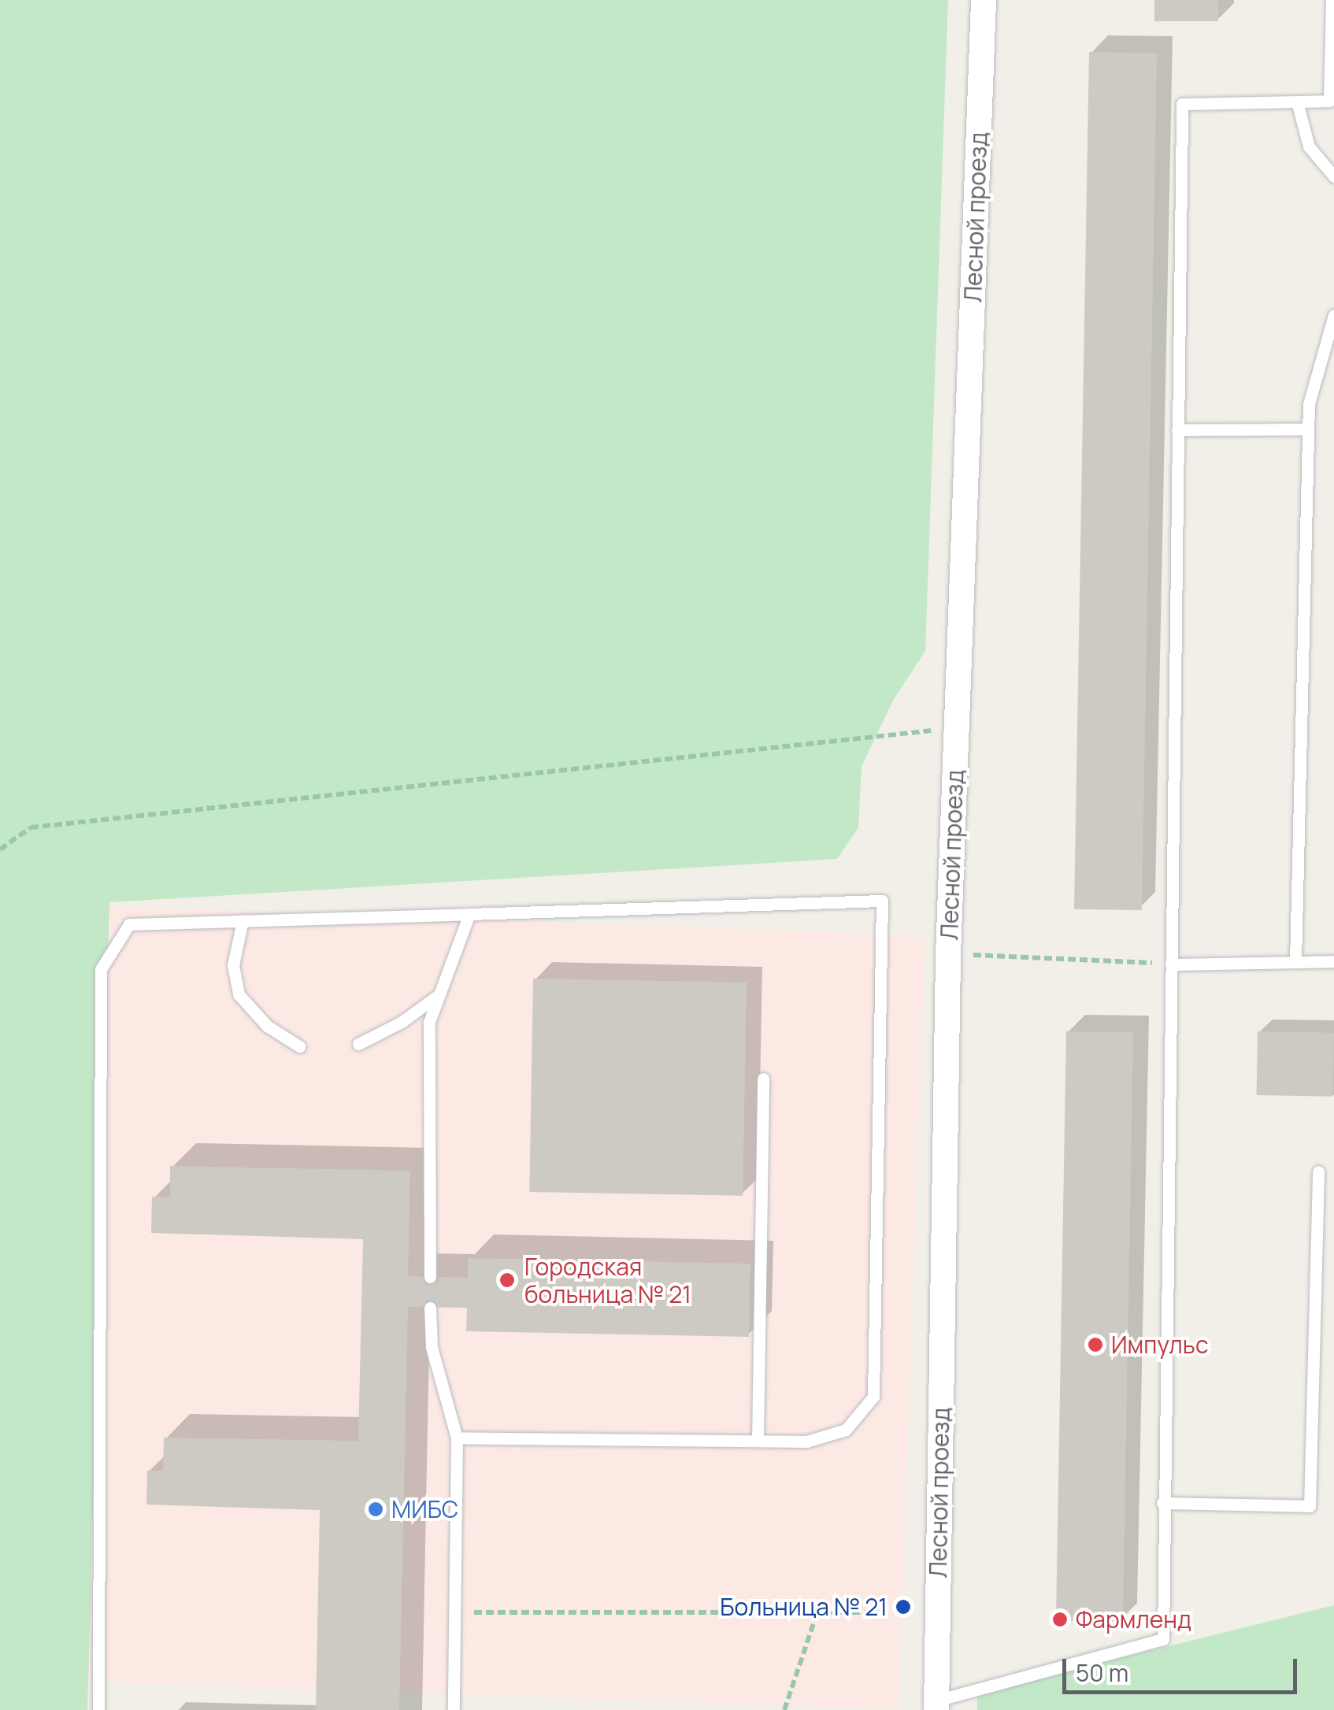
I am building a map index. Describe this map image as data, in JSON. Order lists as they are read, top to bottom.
{
  "streets": {
    "street": ["Лесной проезд"]
  },
  "places": [
    "Городская больница № 21",
    "Импульс",
    "МИБС",
    "Больница № 21",
    "Фармленд"
  ],
  "scale_bar": "50 m"
}
